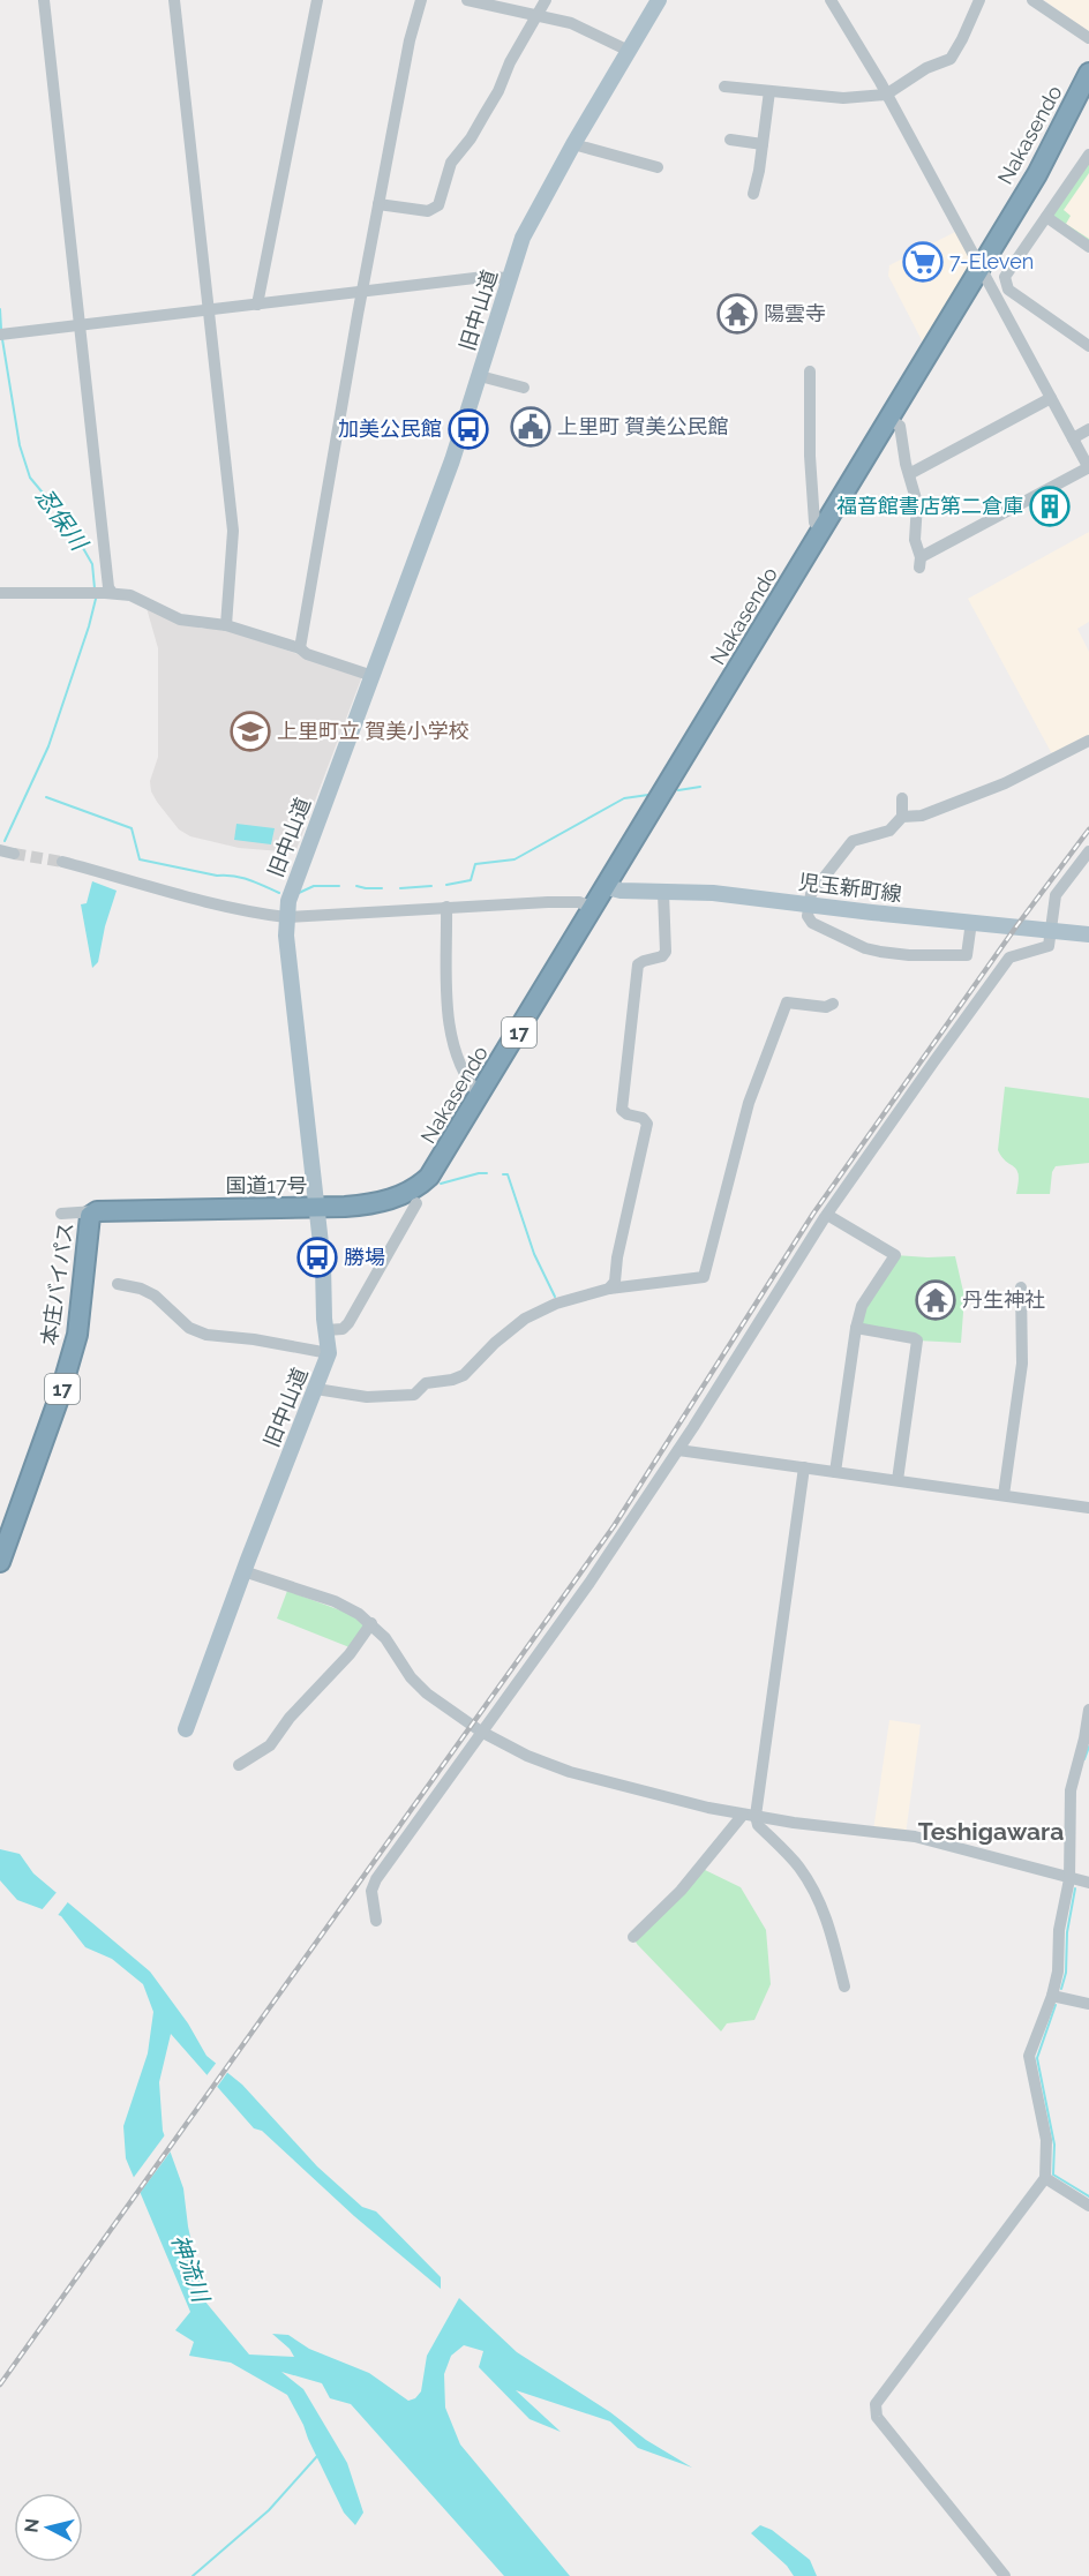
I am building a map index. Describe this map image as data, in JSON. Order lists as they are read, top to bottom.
{
  "streets": {
    "highway": [
      "Nakasendo",
      "17",
      "国道17号",
      "本庄バイパス"
    ],
    "main road": ["旧中山道", "児玉新町線"]
  },
  "crossings": [
    ["Nakasendo", "児玉新町線"],
    ["Nakasendo", "国道17号"],
    ["旧中山道", "国道17号"],
    ["国道17号", "本庄バイパス"]
  ],
  "districts": ["Teshigawara"],
  "water": ["忍保川", "神流川"],
  "places": {
    "supermarket": ["7-Eleven"],
    "temple": ["陽雲寺", "丹生神社"],
    "public building": ["上里町 賀美公民館"],
    "bus stop": ["加美公民館", "勝場"],
    "building": ["福音館書店第二倉庫"],
    "school or university": ["上里町立 賀美小学校"]
  },
  "north": "left"
}
